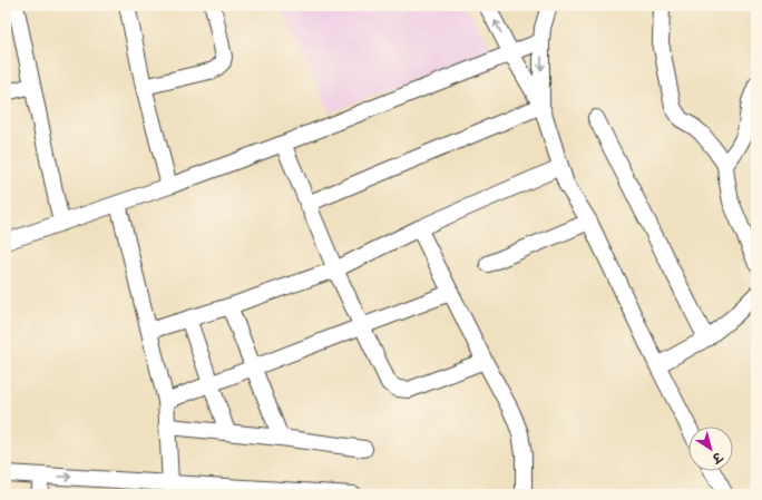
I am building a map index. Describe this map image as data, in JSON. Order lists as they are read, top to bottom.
{
  "north": "bottom right"
}
